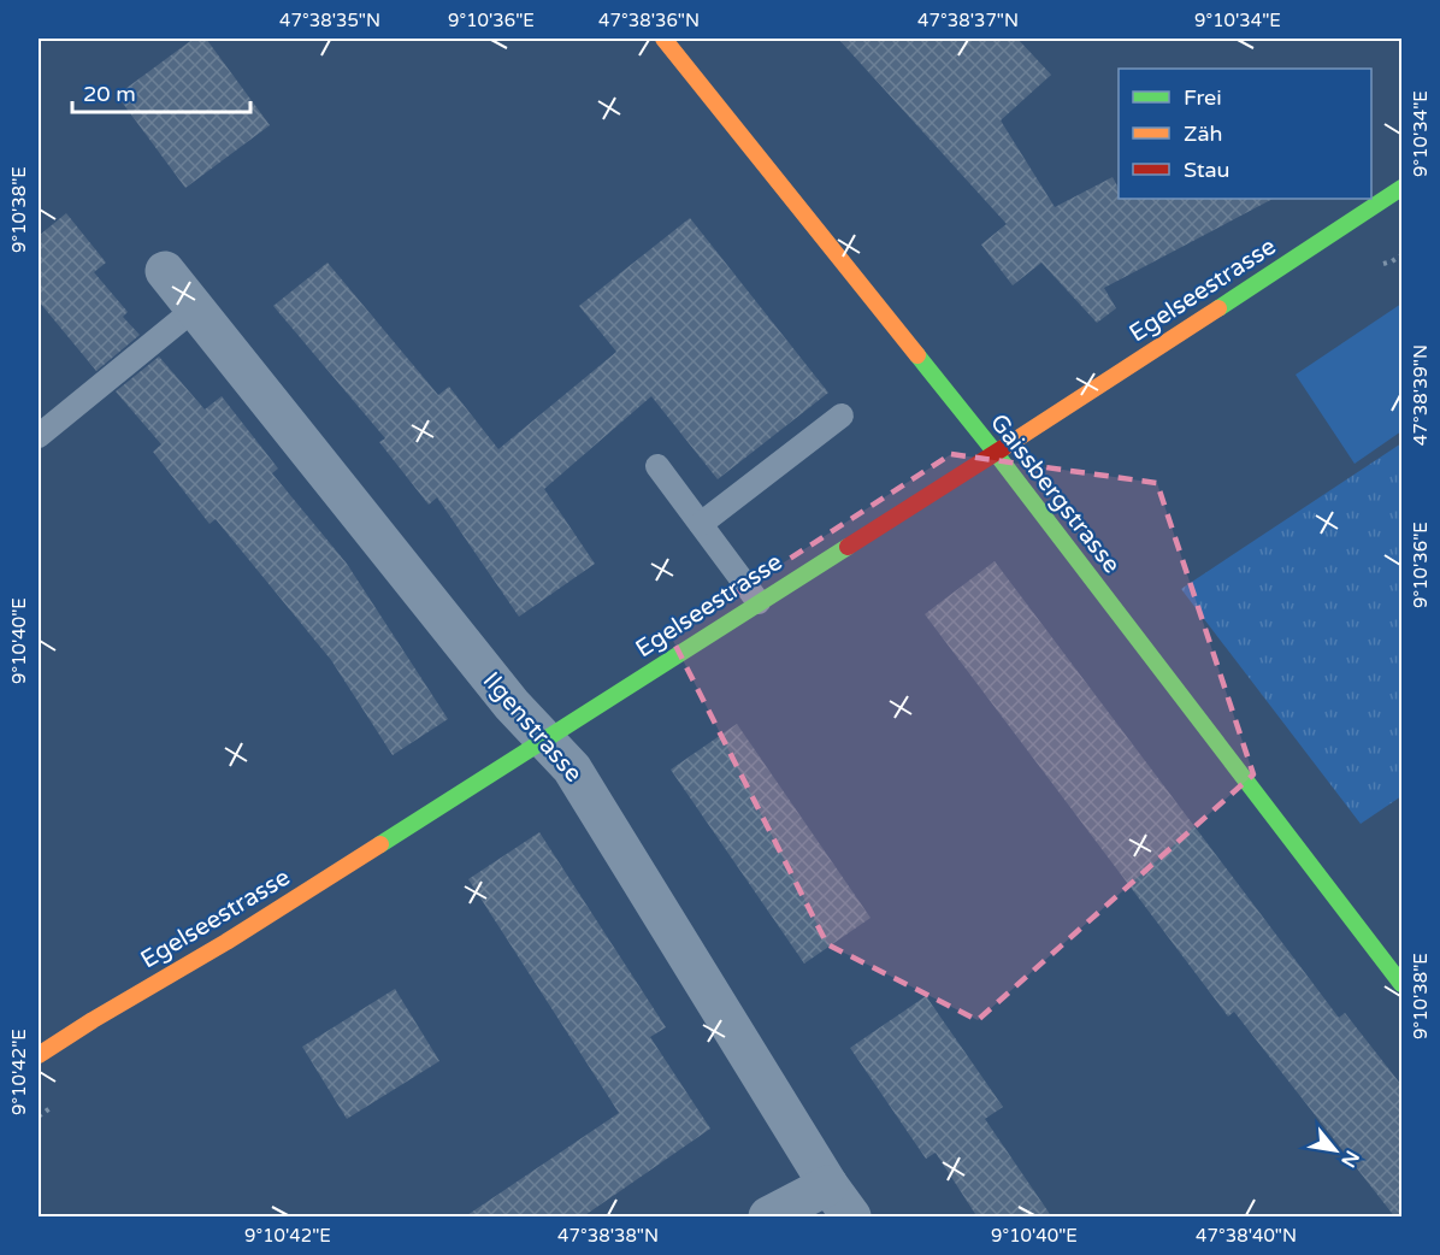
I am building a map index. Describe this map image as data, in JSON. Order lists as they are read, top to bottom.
{
  "streets": {
    "main road": ["Egelseestrasse", "Gaissbergstrasse"],
    "street": ["Ilgenstrasse"]
  },
  "crossings": [
    ["Egelseestrasse", "Gaissbergstrasse"],
    ["Egelseestrasse", "Ilgenstrasse"]
  ],
  "legend": ["Frei", "Zäh", "Stau"],
  "scale_bar": "20 m",
  "north": "bottom right",
  "coordinates": [
    "47°38'35\"N",
    "9°10'36\"E",
    "47°38'36\"N",
    "47°38'37\"N",
    "9°10'34\"E",
    "9°10'38\"E",
    "47°38'39\"N",
    "9°10'40\"E",
    "9°10'42\"E",
    "47°38'38\"N",
    "47°38'40\"N"
  ]
}
